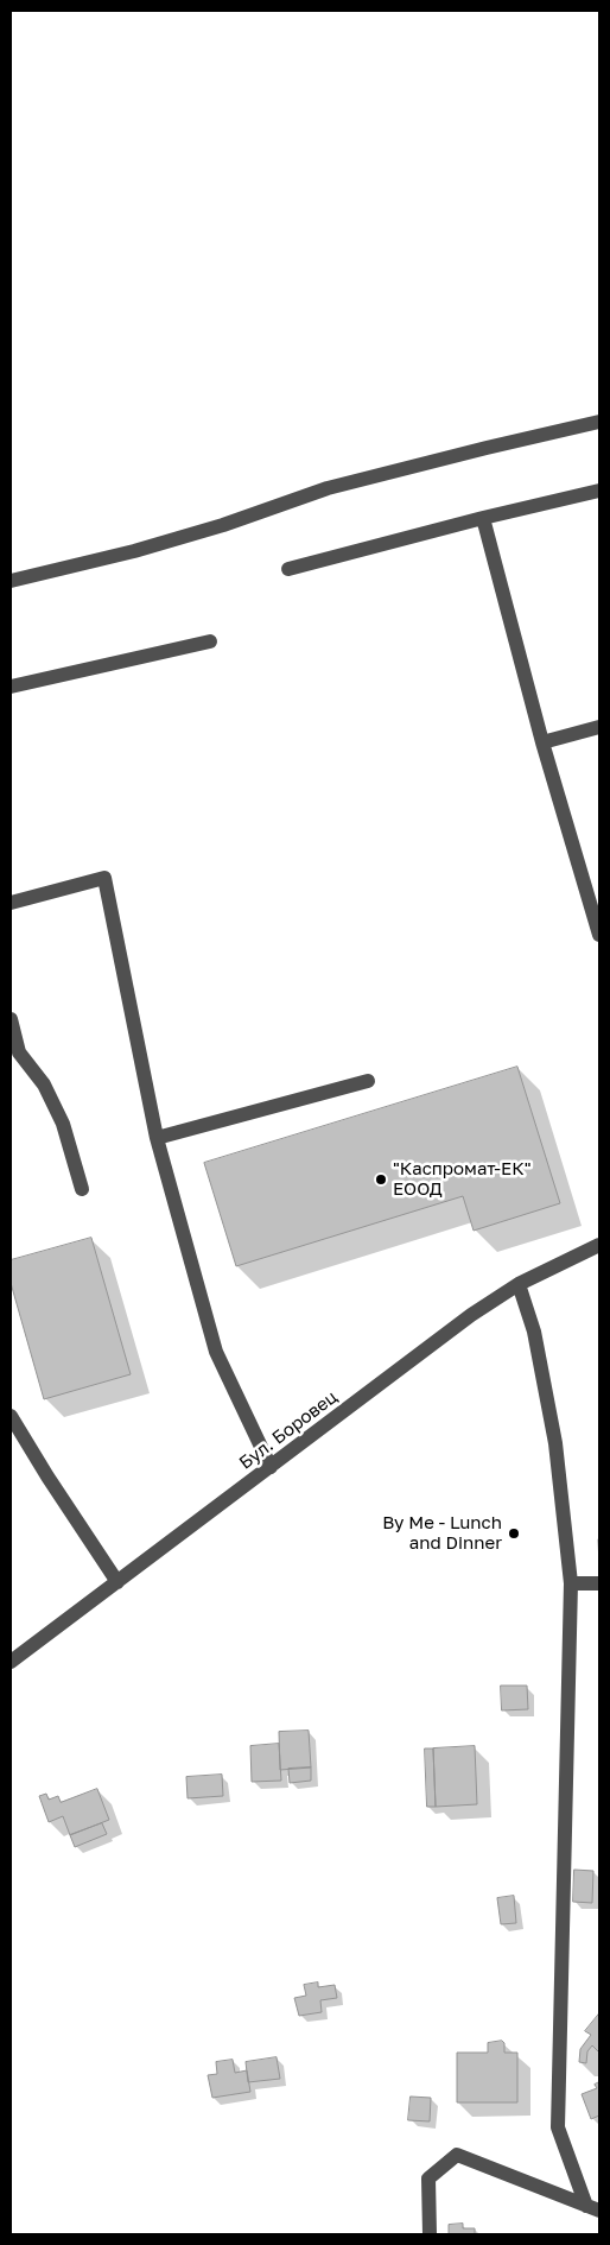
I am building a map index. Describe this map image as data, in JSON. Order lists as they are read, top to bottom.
{
  "streets": {
    "street": ["Бул. Боровец"]
  },
  "places": ["\"Каспромат-ЕК\" ЕООД", "By Me - Lunch and Dinner"]
}
